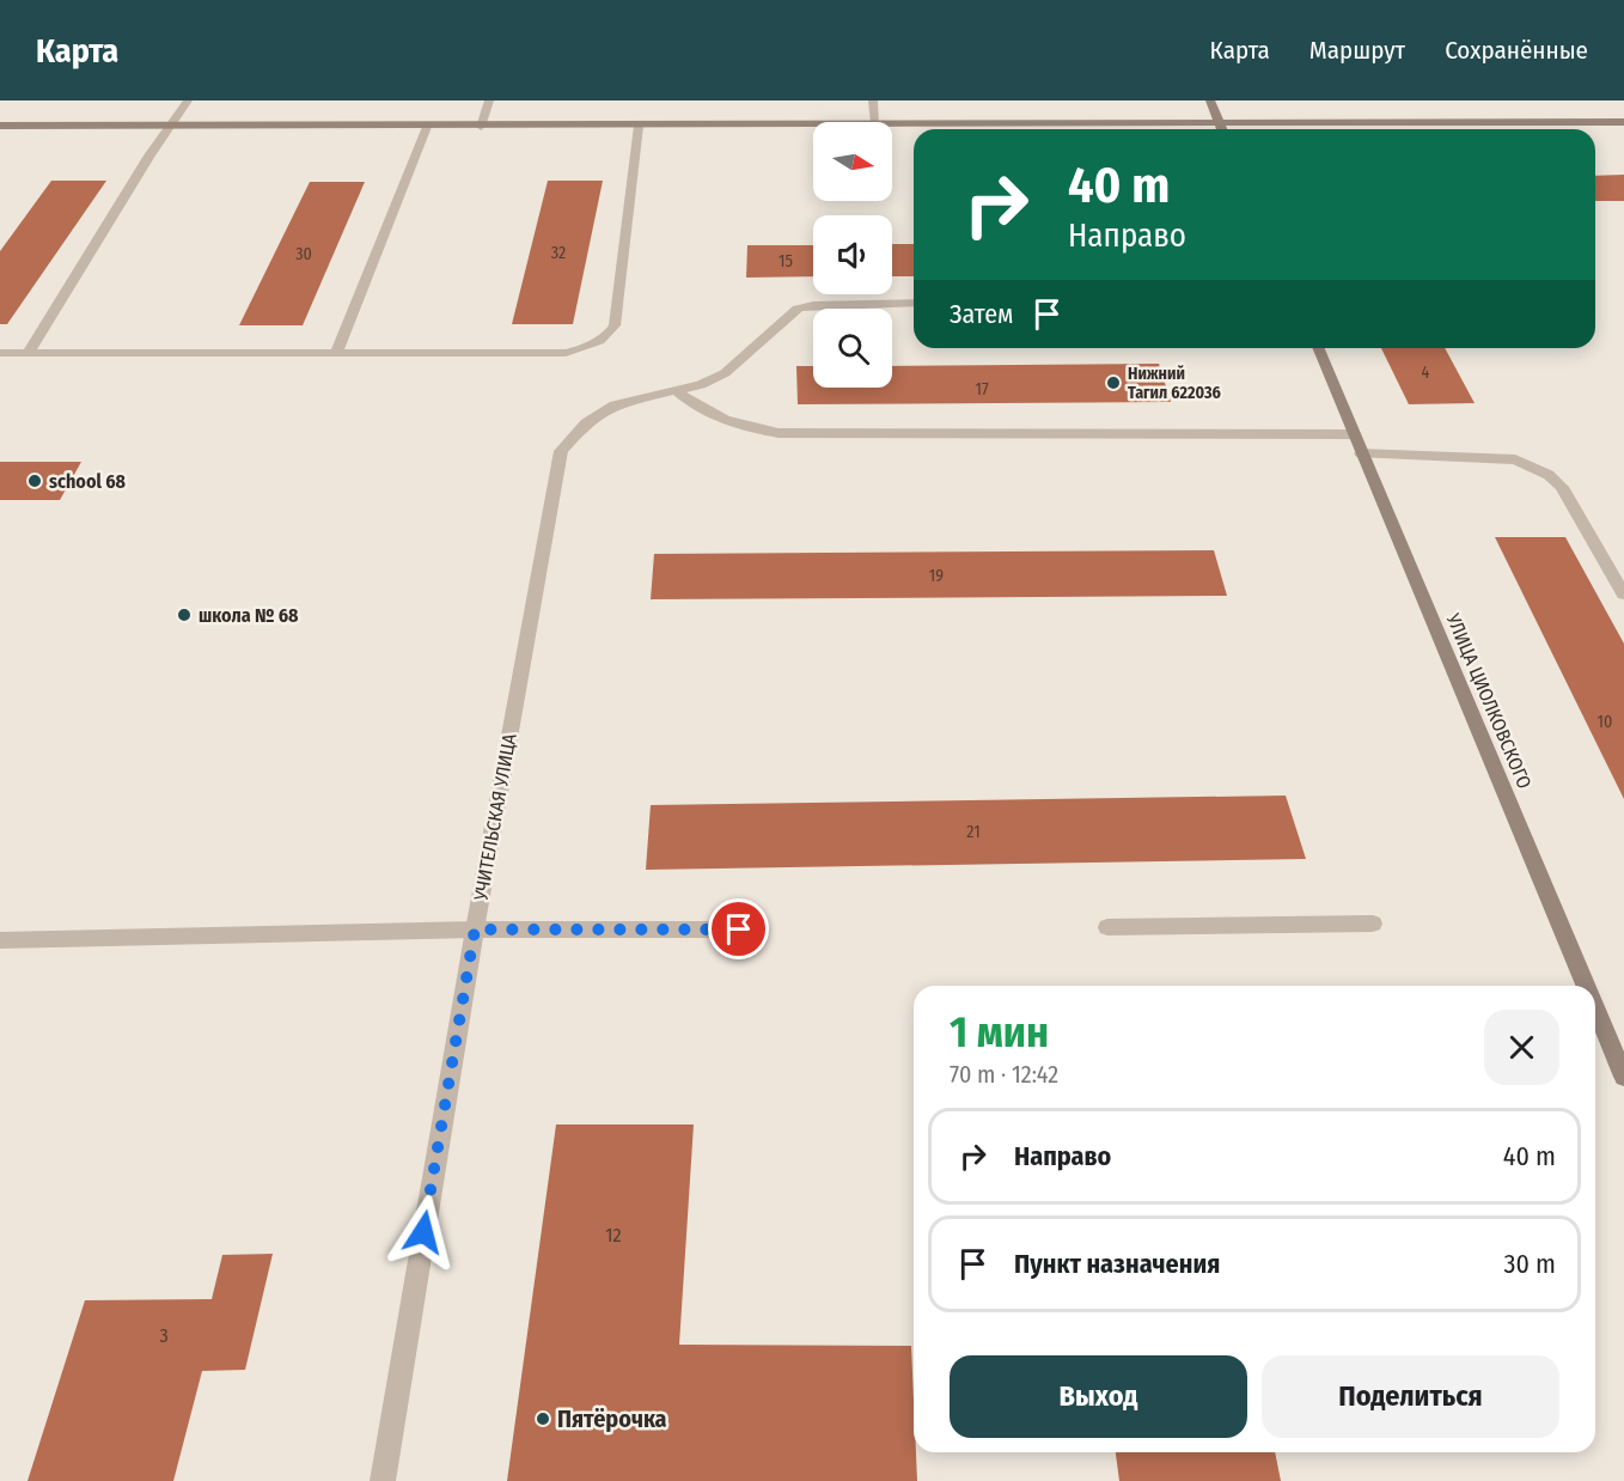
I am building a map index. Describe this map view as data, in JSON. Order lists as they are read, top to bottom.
{
  "streets": {
    "main road": ["УЛИЦА ЦИОЛКОВСКОГО"],
    "street": ["УЧИТЕЛЬСКАЯ УЛИЦА"]
  },
  "places": [
    "Нижний Тагил 622036",
    "school 68",
    "школа № 68",
    "Пятёрочка"
  ],
  "house_numbers": [
    "32",
    "30",
    "15",
    "4",
    "17",
    "19",
    "10",
    "21",
    "12",
    "3"
  ],
  "north": "right",
  "page": {
    "header": "Карта",
    "nav": ["Карта", "Маршрут", "Сохранённые"],
    "turn": ["40 m", "Направо"],
    "then": "Затем",
    "heading": ["1 мин", "70 m · 12:42"],
    "list": [
      {
        "name": "Направо",
        "value": "40 m"
      },
      {
        "name": "Пункт назначения",
        "value": "30 m"
      }
    ],
    "buttons": ["Выход", "Поделиться"]
  }
}
